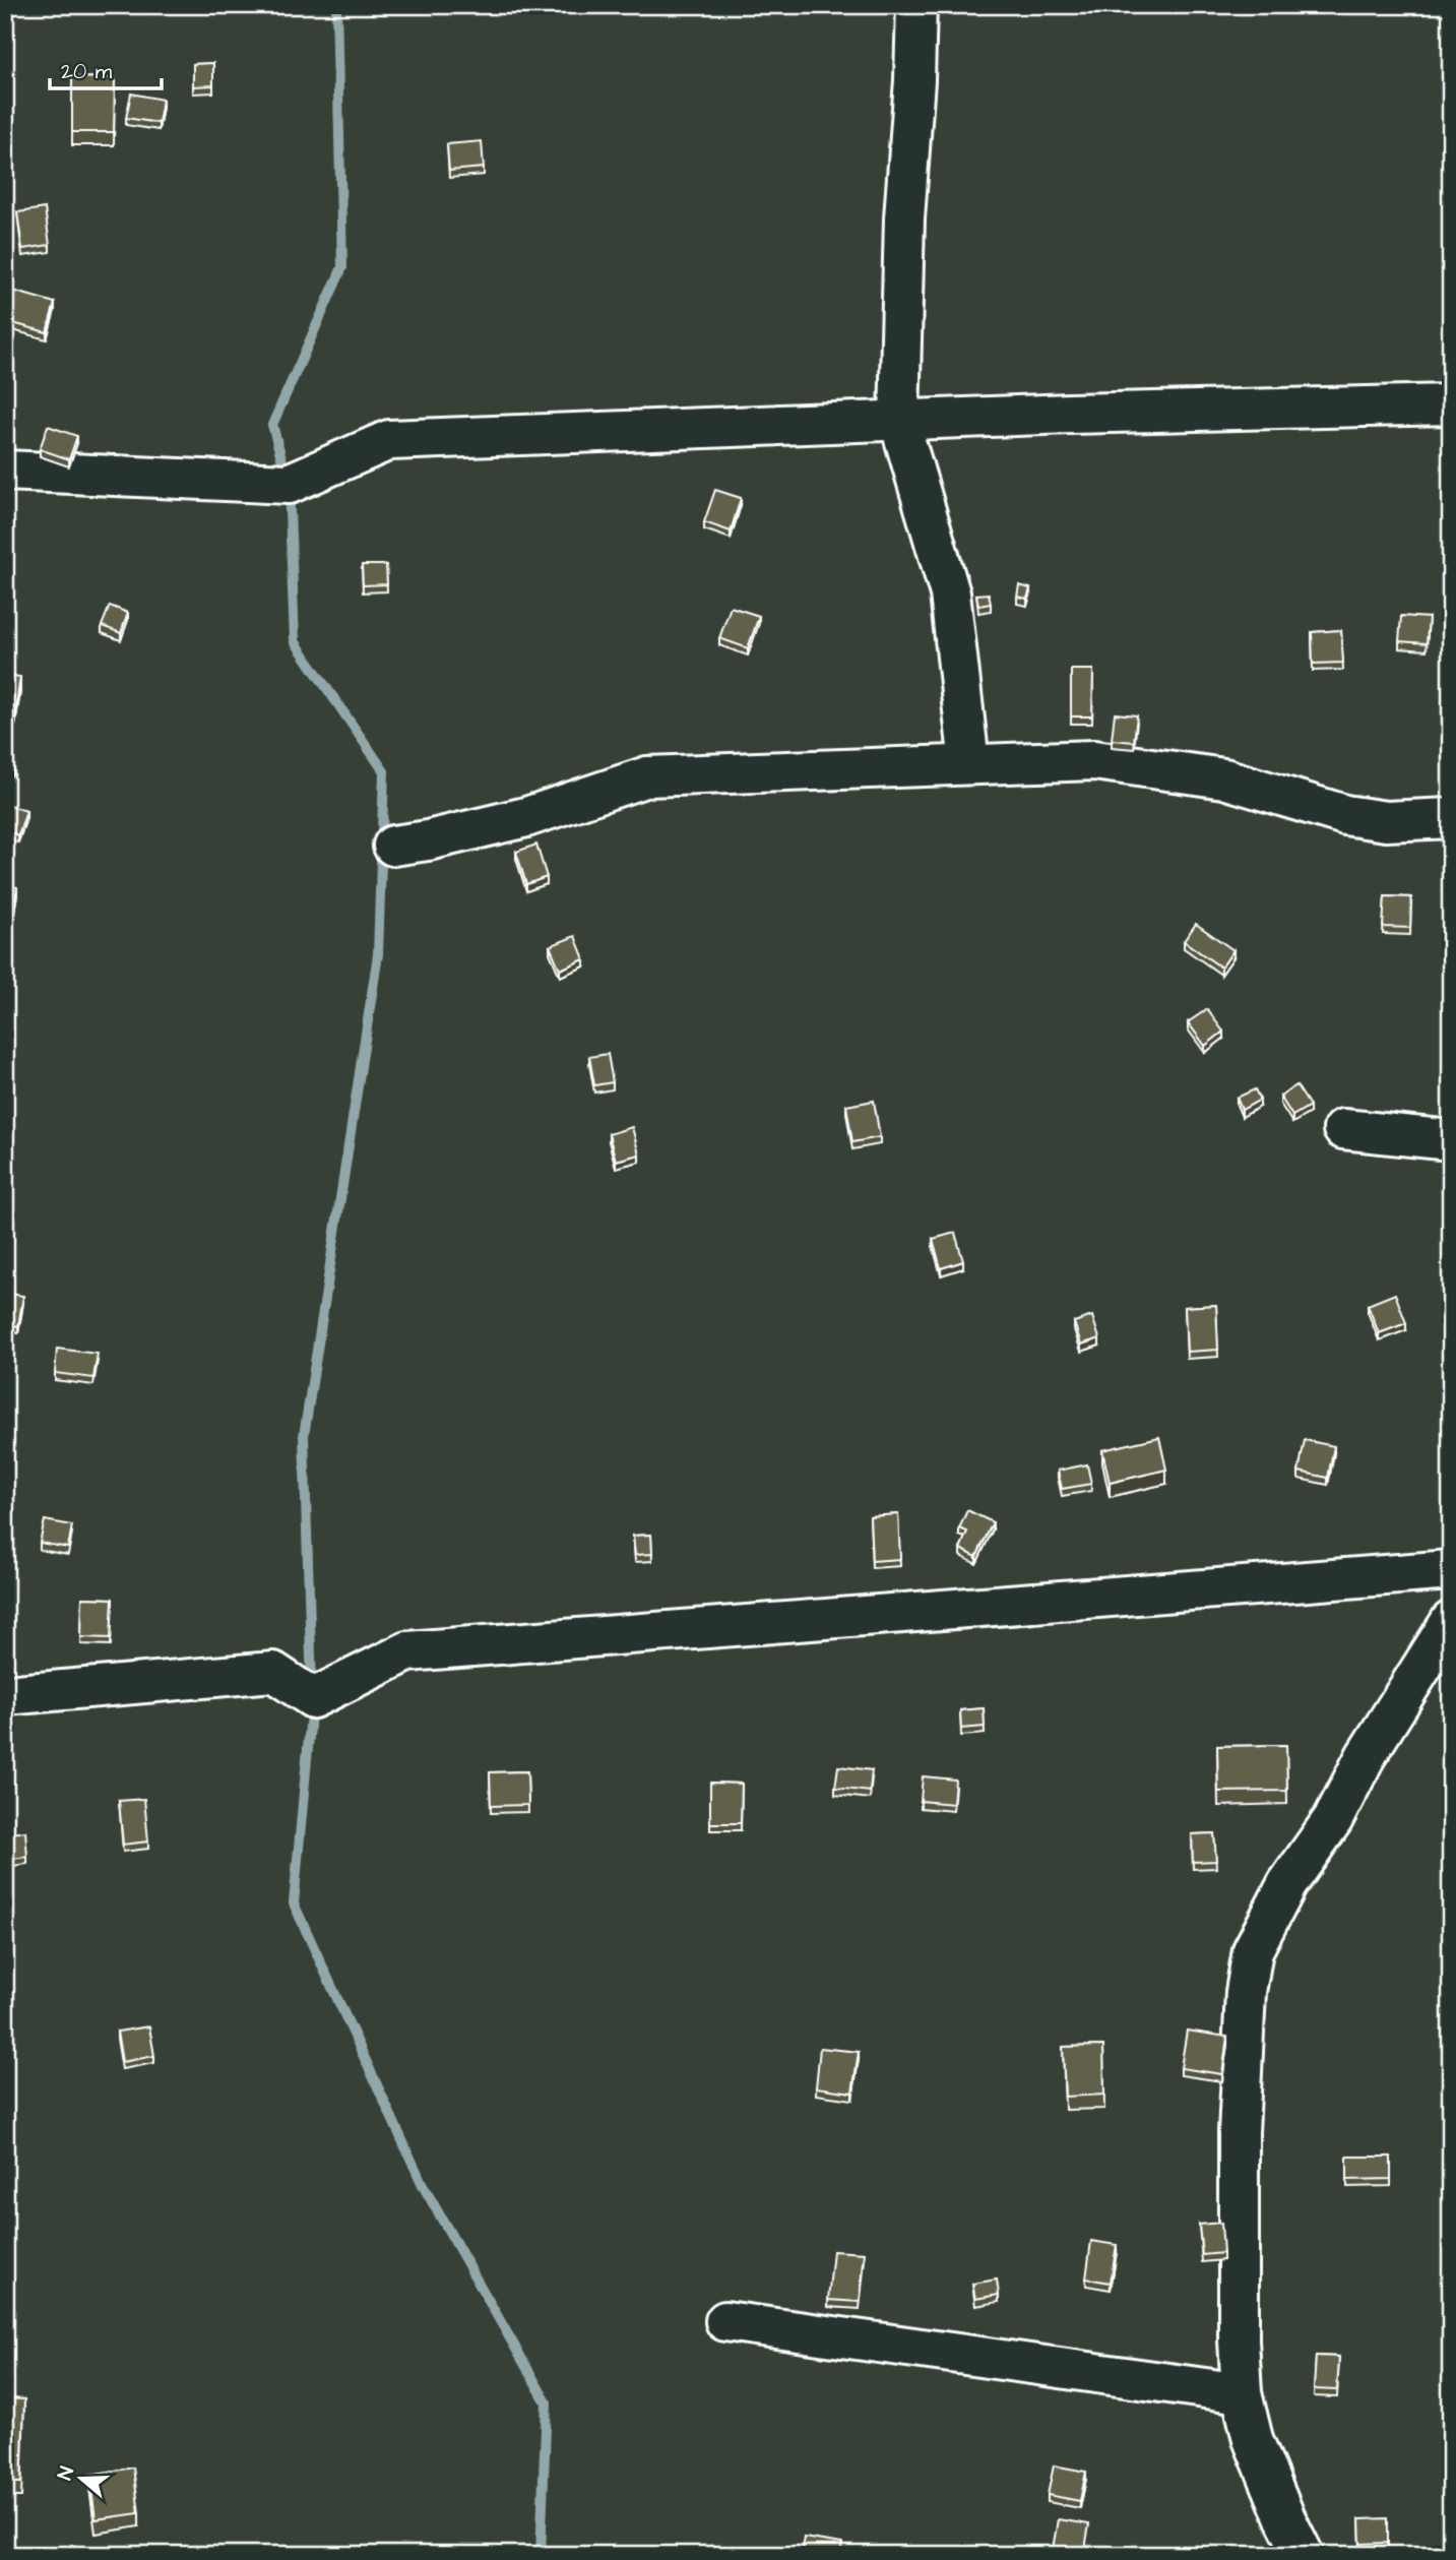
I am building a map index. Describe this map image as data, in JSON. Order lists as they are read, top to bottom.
{
  "scale_bar": "20 m",
  "north": "left"
}
